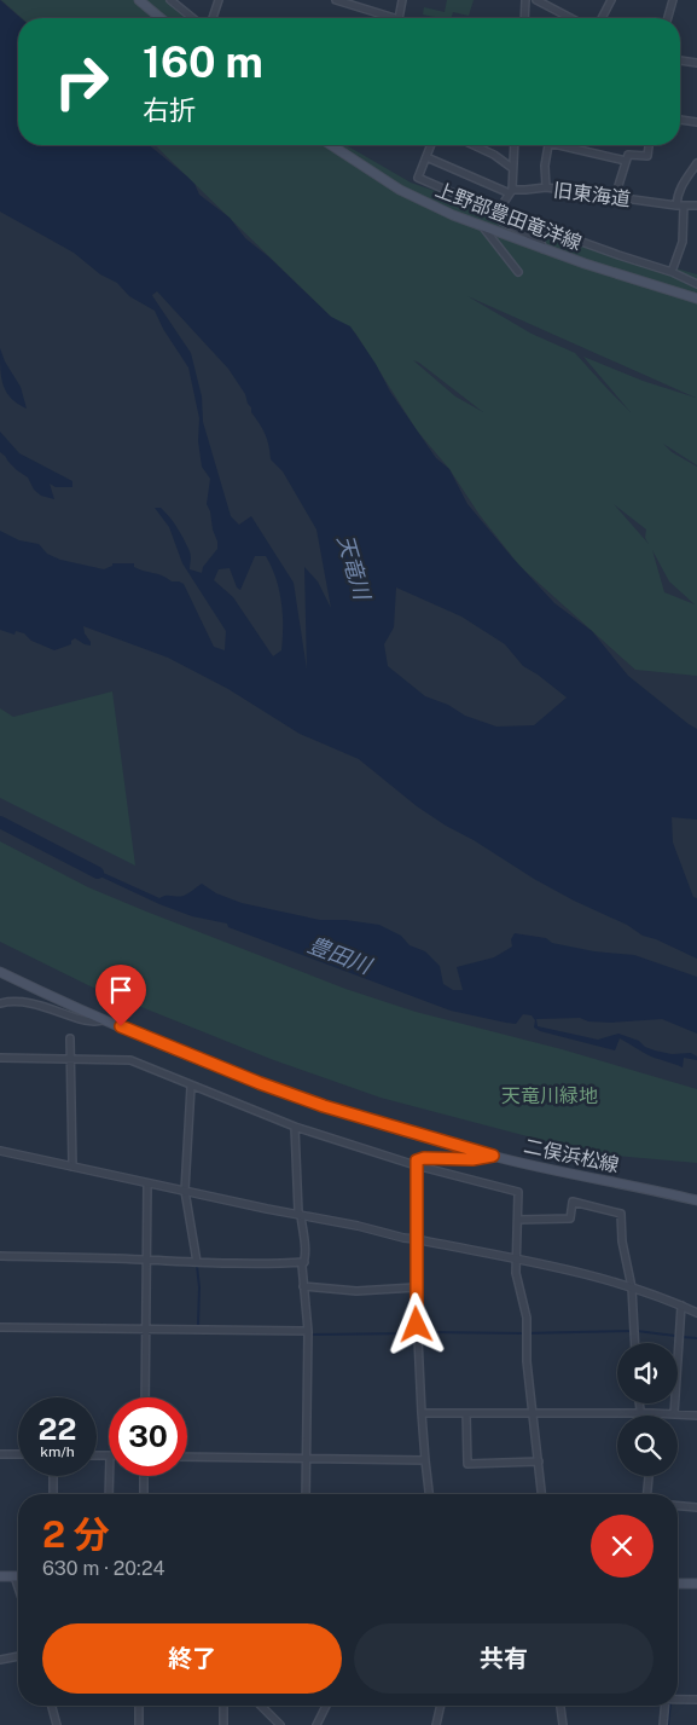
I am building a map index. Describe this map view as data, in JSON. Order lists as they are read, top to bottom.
{
  "streets": {
    "main road": ["上野部豊田竜洋線", "二俣浜松線"],
    "street": ["旧東海道"]
  },
  "water": ["天竜川", "豊田川"],
  "parks": ["天竜川緑地"],
  "page": {
    "turn": ["160 m", "右折"],
    "speed": "22 km/h",
    "limit": "30",
    "heading": ["2 分", "630 m · 20:24"],
    "buttons": ["終了", "共有"]
  }
}
